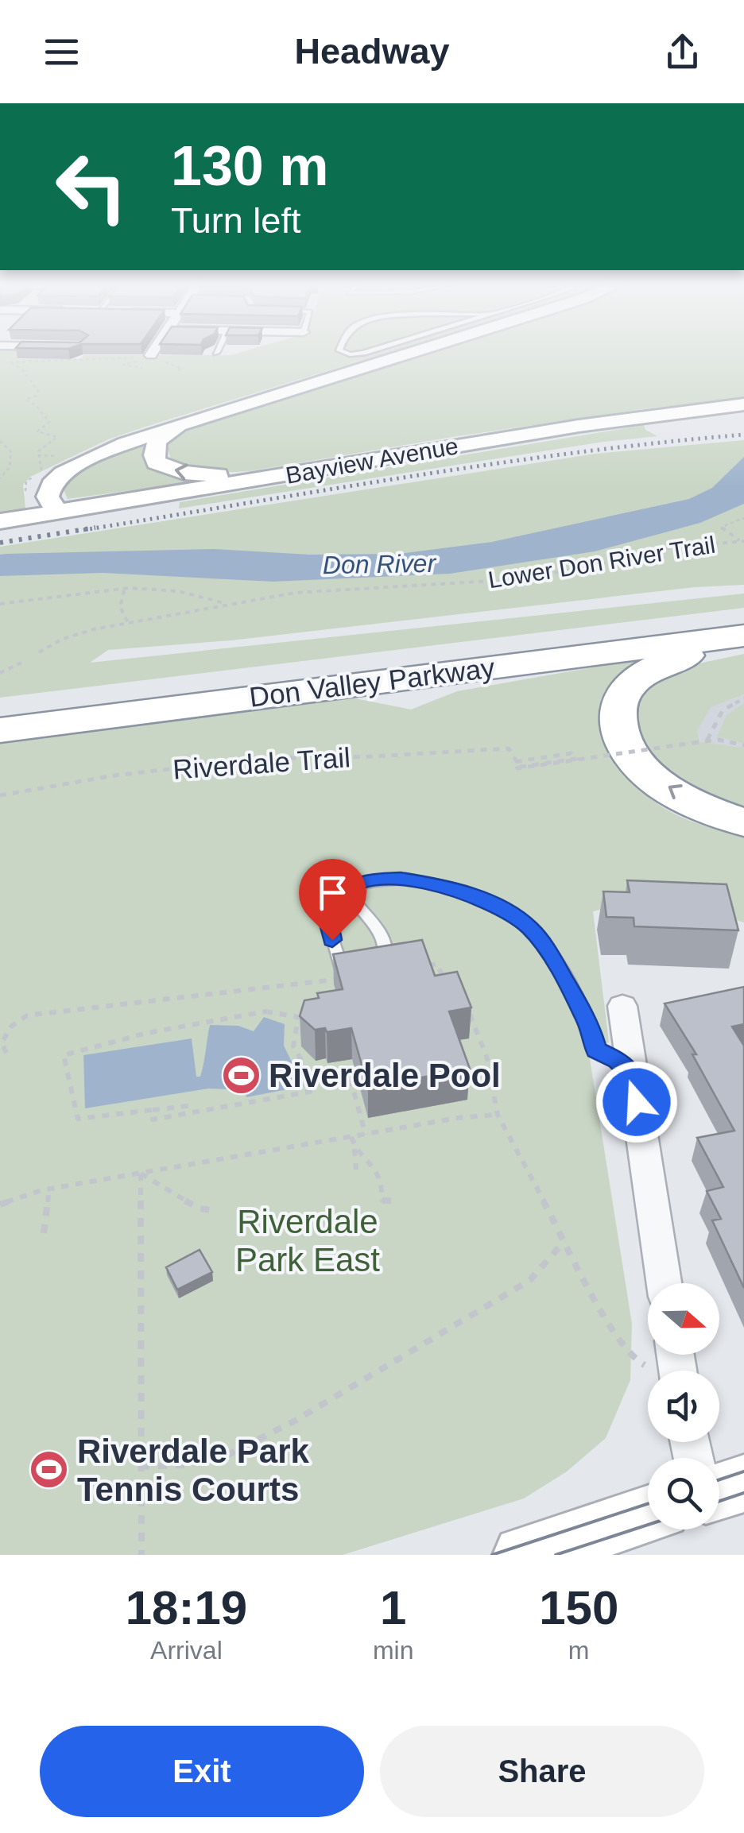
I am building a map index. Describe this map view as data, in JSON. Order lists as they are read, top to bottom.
{
  "streets": {
    "highway": ["Don Valley Parkway"],
    "street": ["Bayview Avenue"],
    "path": ["Lower Don River Trail", "Riverdale Trail"]
  },
  "water": ["Don River"],
  "parks": ["Riverdale Park East"],
  "places": {
    "sports": ["Riverdale Pool", "Riverdale Park Tennis Courts"]
  },
  "north": "right",
  "page": {
    "header": "Headway",
    "turn": ["130 m", "Turn left"],
    "eta": [
      "18:19",
      "Arrival",
      "1",
      "min",
      "150",
      "m"
    ],
    "buttons": ["Exit", "Share"]
  }
}
